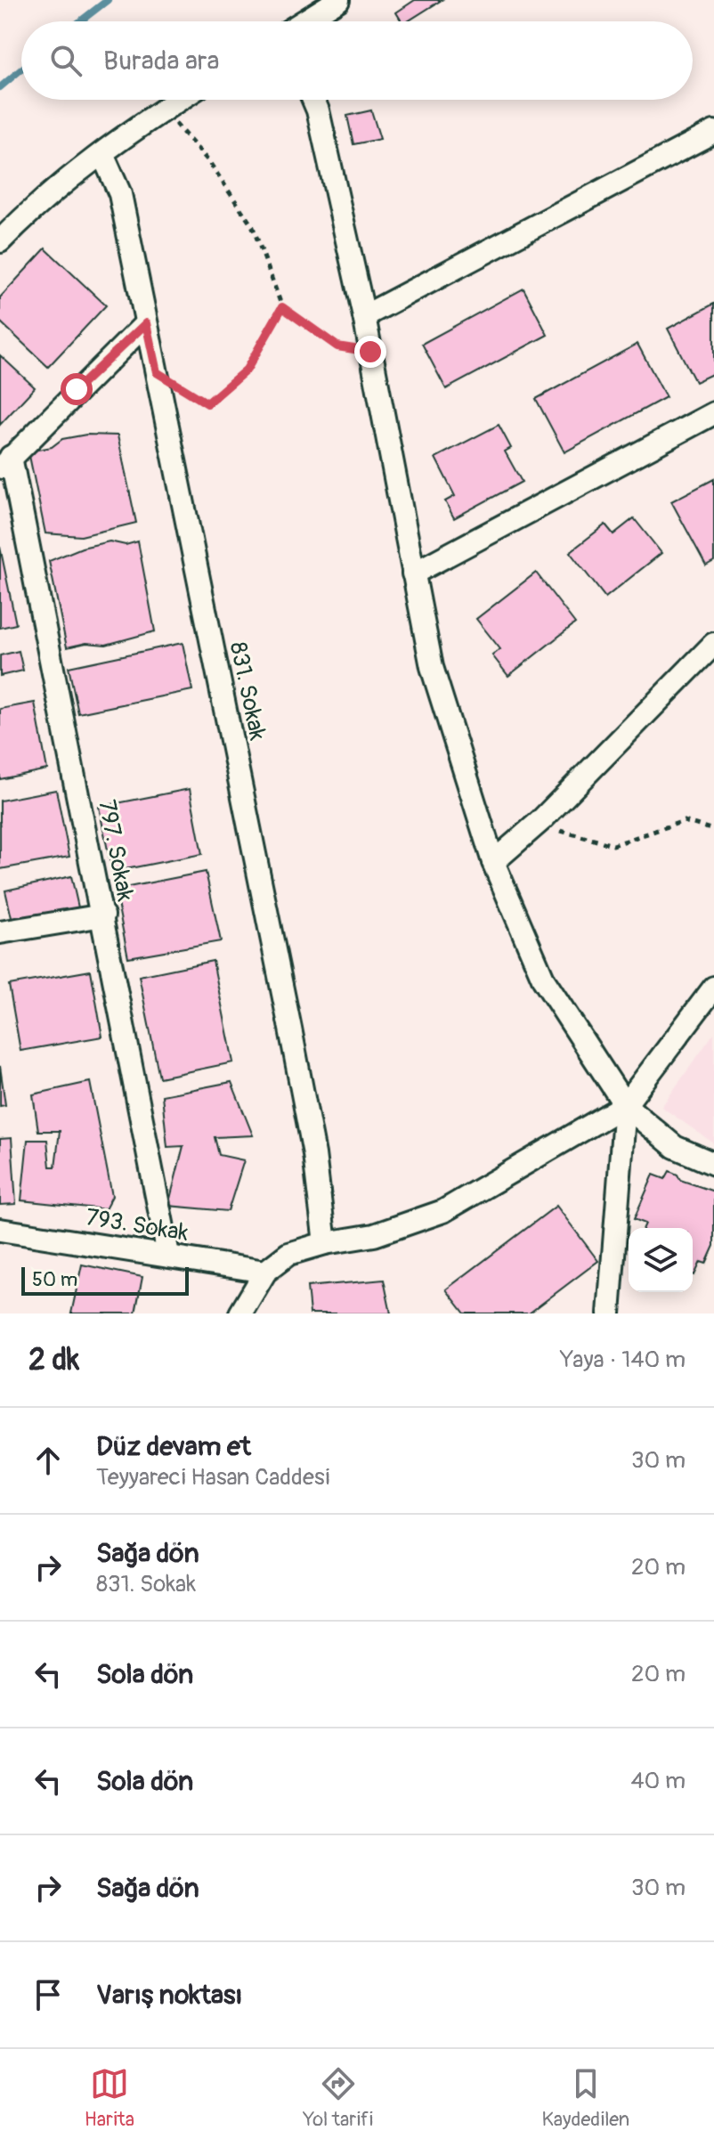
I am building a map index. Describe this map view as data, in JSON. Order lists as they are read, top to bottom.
{
  "streets": {
    "street": ["831. Sokak", "797. Sokak", "793. Sokak"]
  },
  "crossings": [
    ["797. Sokak", "793. Sokak"]
  ],
  "scale_bar": "50 m",
  "page": {
    "search": "Burada ara",
    "scale": "50 m",
    "heading": ["2 dk", "Yaya · 140 m"],
    "list": [
      ["Düz devam et", "Teyyareci Hasan Caddesi", "30 m"],
      ["Sağa dön", "831. Sokak", "20 m"],
      ["Sola dön", "20 m"],
      ["Sola dön", "40 m"],
      ["Sağa dön", "30 m"],
      "Varış noktası"
    ],
    "nav": ["Harita", "Yol tarifi", "Kaydedilen"]
  }
}
